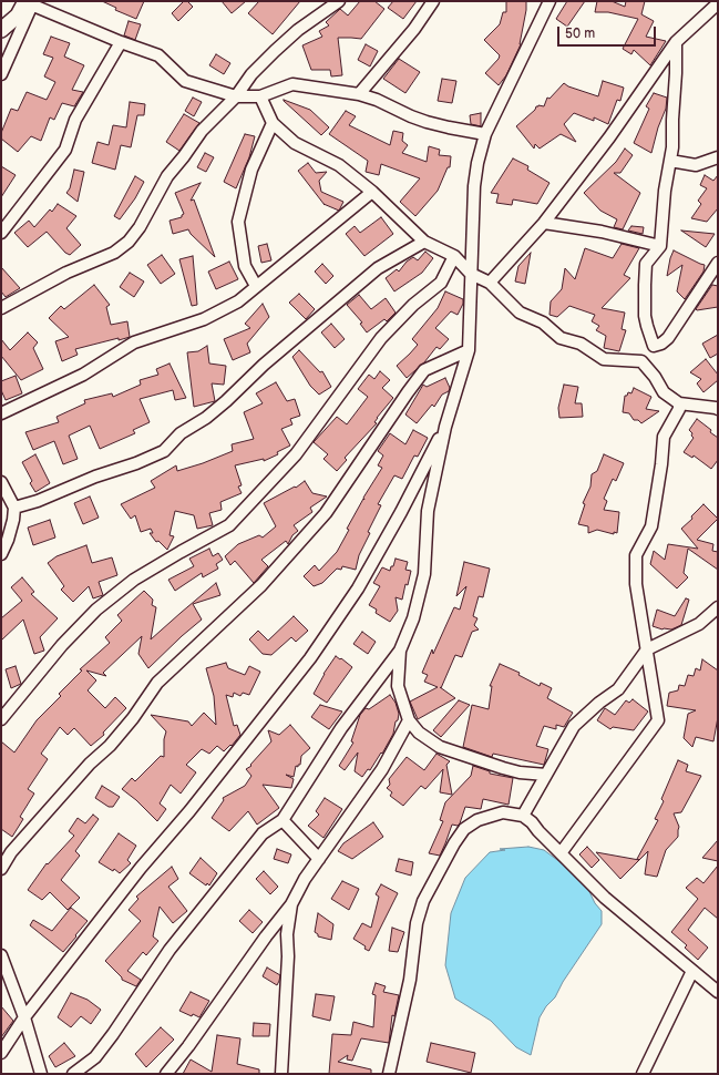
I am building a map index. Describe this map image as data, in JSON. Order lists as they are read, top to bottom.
{
  "scale_bar": "50 m"
}
